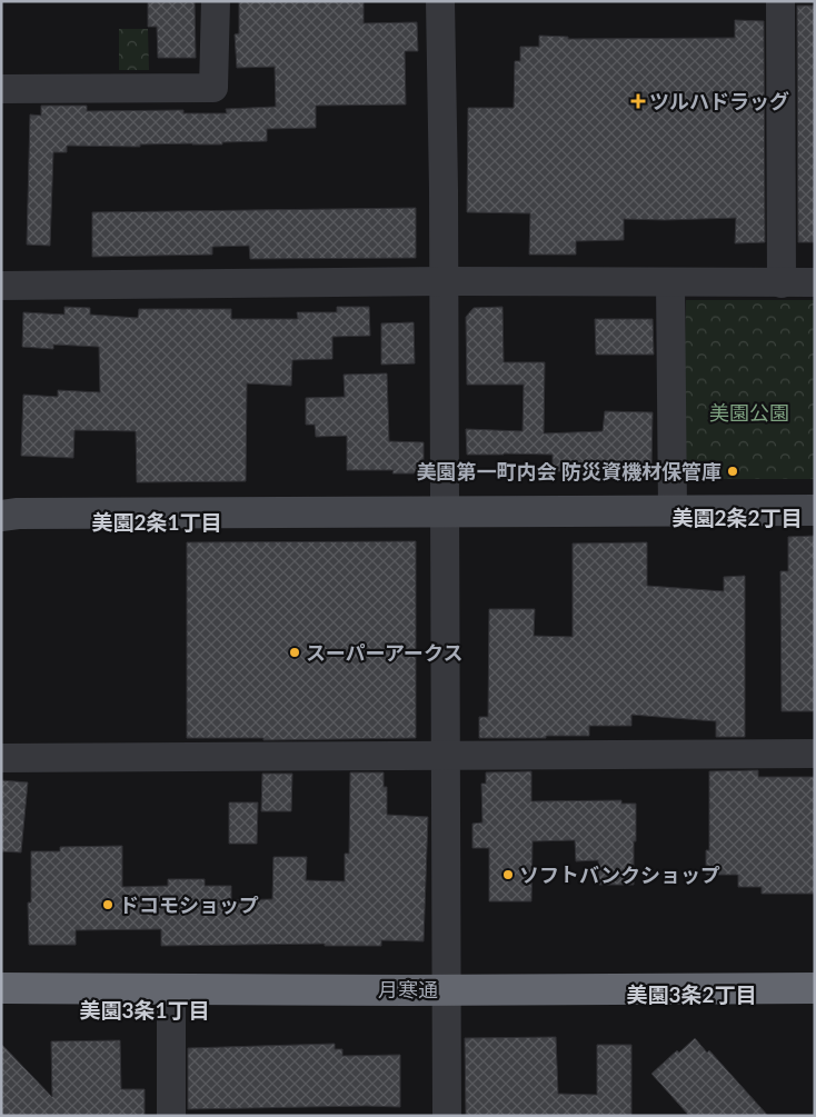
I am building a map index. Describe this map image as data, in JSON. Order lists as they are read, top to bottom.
{
  "streets": {
    "highway": ["月寒通"]
  },
  "districts": [
    "美園2条2丁目",
    "美園2条1丁目",
    "美園3条2丁目",
    "美園3条1丁目"
  ],
  "parks": ["美園公園"],
  "places": {
    "health": ["ツルハドラッグ"],
    "other": [
      "美園第一町内会 防災資機材保管庫",
      "スーパーアークス",
      "ソフトバンクショップ",
      "ドコモショップ"
    ]
  }
}
